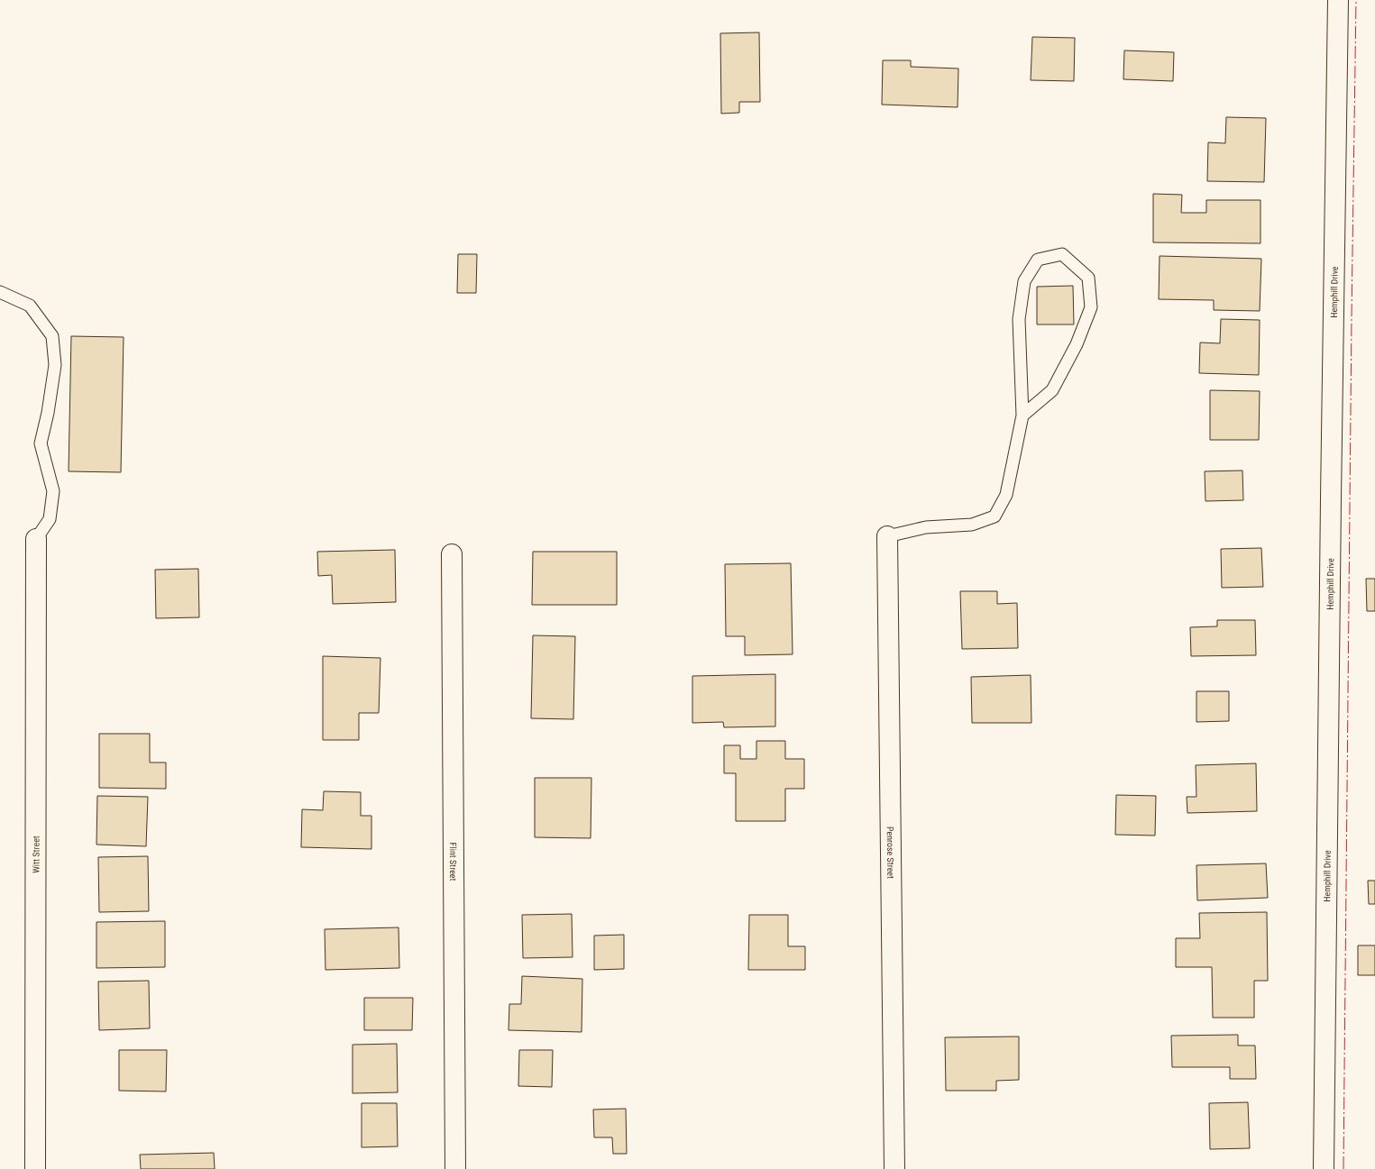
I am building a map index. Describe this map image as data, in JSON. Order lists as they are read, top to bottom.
{
  "streets": {
    "street": [
      "Hemphill Drive",
      "Penrose Street",
      "Witt Street",
      "Flint Street"
    ]
  }
}
